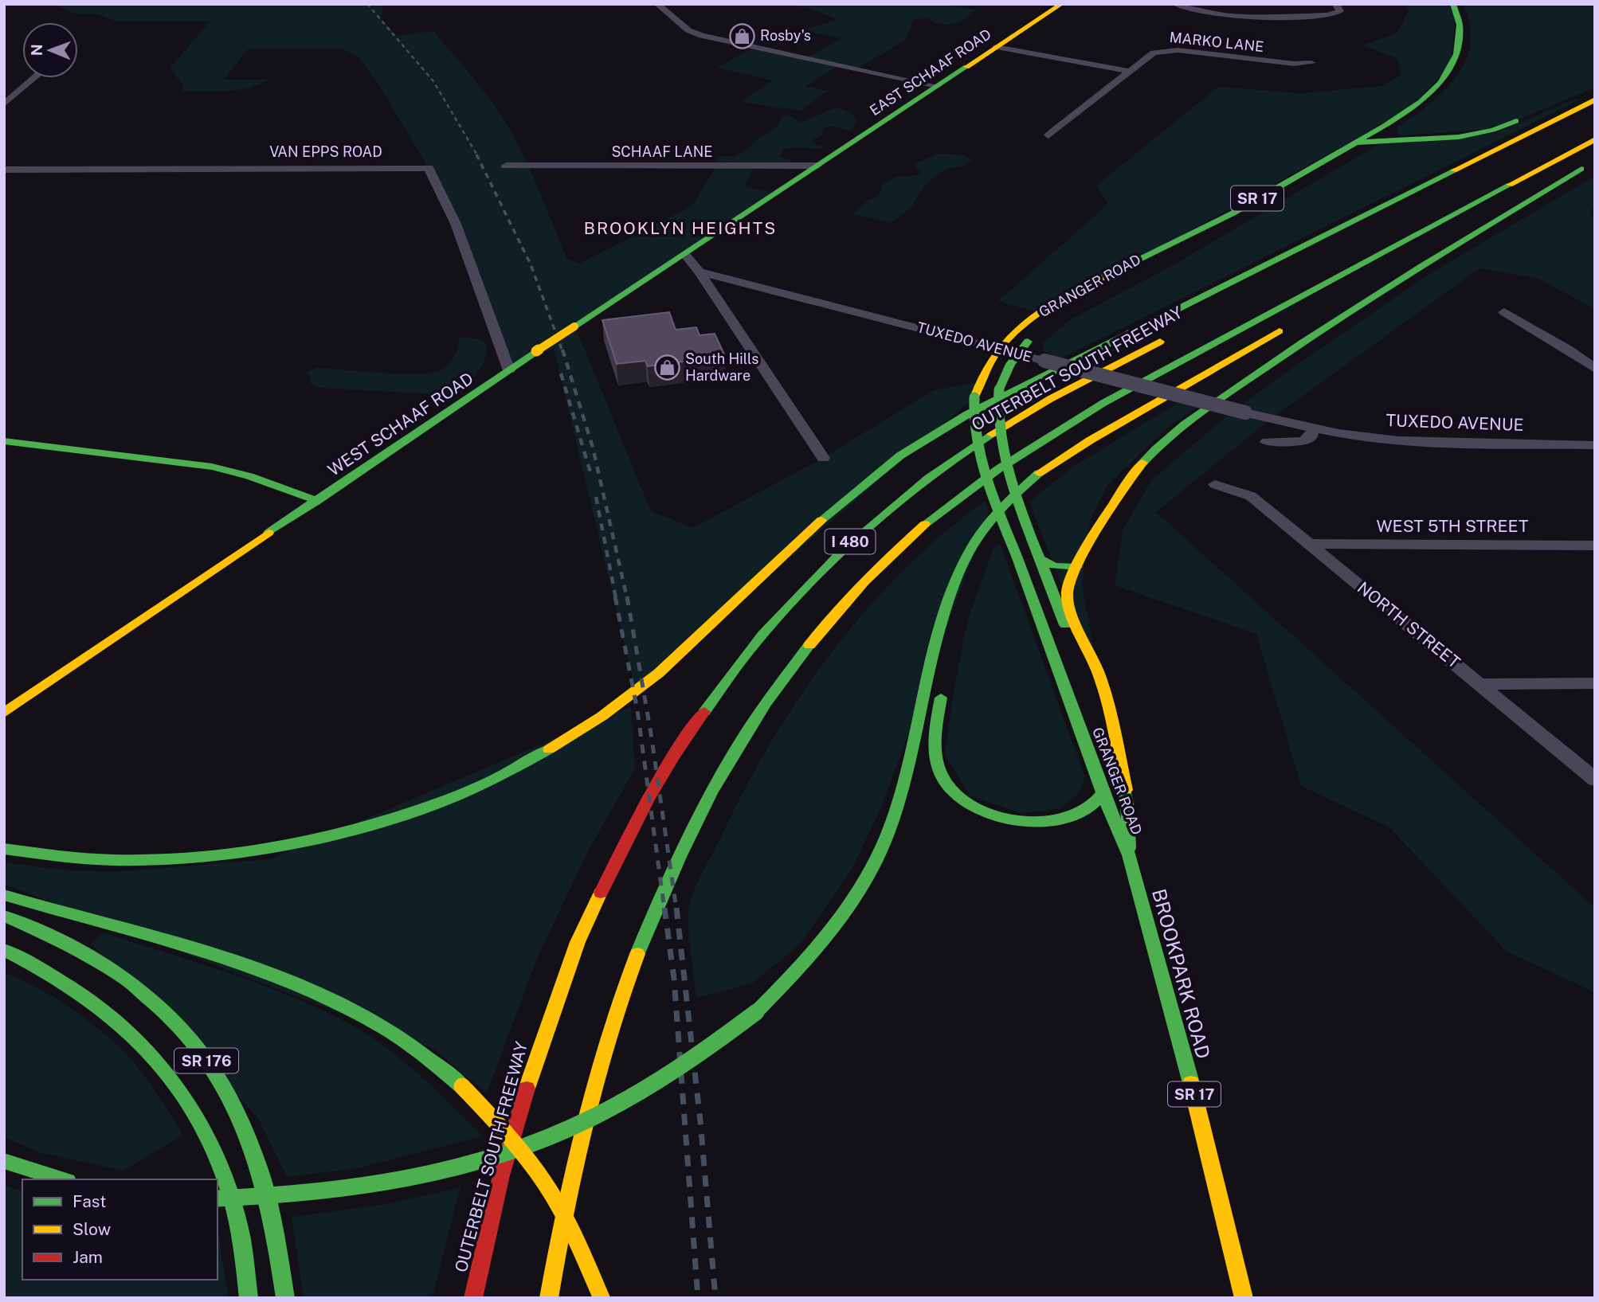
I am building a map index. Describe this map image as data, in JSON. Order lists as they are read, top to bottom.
{
  "streets": {
    "main road": [
      "EAST SCHAAF ROAD",
      "SR 17",
      "GRANGER ROAD",
      "OUTERBELT SOUTH FREEWAY",
      "WEST SCHAAF ROAD",
      "I 480",
      "BROOKPARK ROAD",
      "SR 176"
    ],
    "street": [
      "MARKO LANE",
      "VAN EPPS ROAD",
      "SCHAAF LANE",
      "TUXEDO AVENUE",
      "WEST 5TH STREET",
      "NORTH STREET"
    ]
  },
  "crossings": [
    ["EAST SCHAAF ROAD", "SCHAAF LANE"],
    ["EAST SCHAAF ROAD", "WEST SCHAAF ROAD"],
    ["VAN EPPS ROAD", "WEST SCHAAF ROAD"],
    ["SCHAAF LANE", "WEST SCHAAF ROAD"],
    ["GRANGER ROAD", "TUXEDO AVENUE"],
    ["GRANGER ROAD", "BROOKPARK ROAD"],
    ["WEST 5TH STREET", "NORTH STREET"]
  ],
  "districts": ["BROOKLYN HEIGHTS"],
  "places": {
    "shop": ["Rosby's", "South Hills Hardware"]
  },
  "legend": ["Fast", "Slow", "Jam"],
  "north": "left"
}
